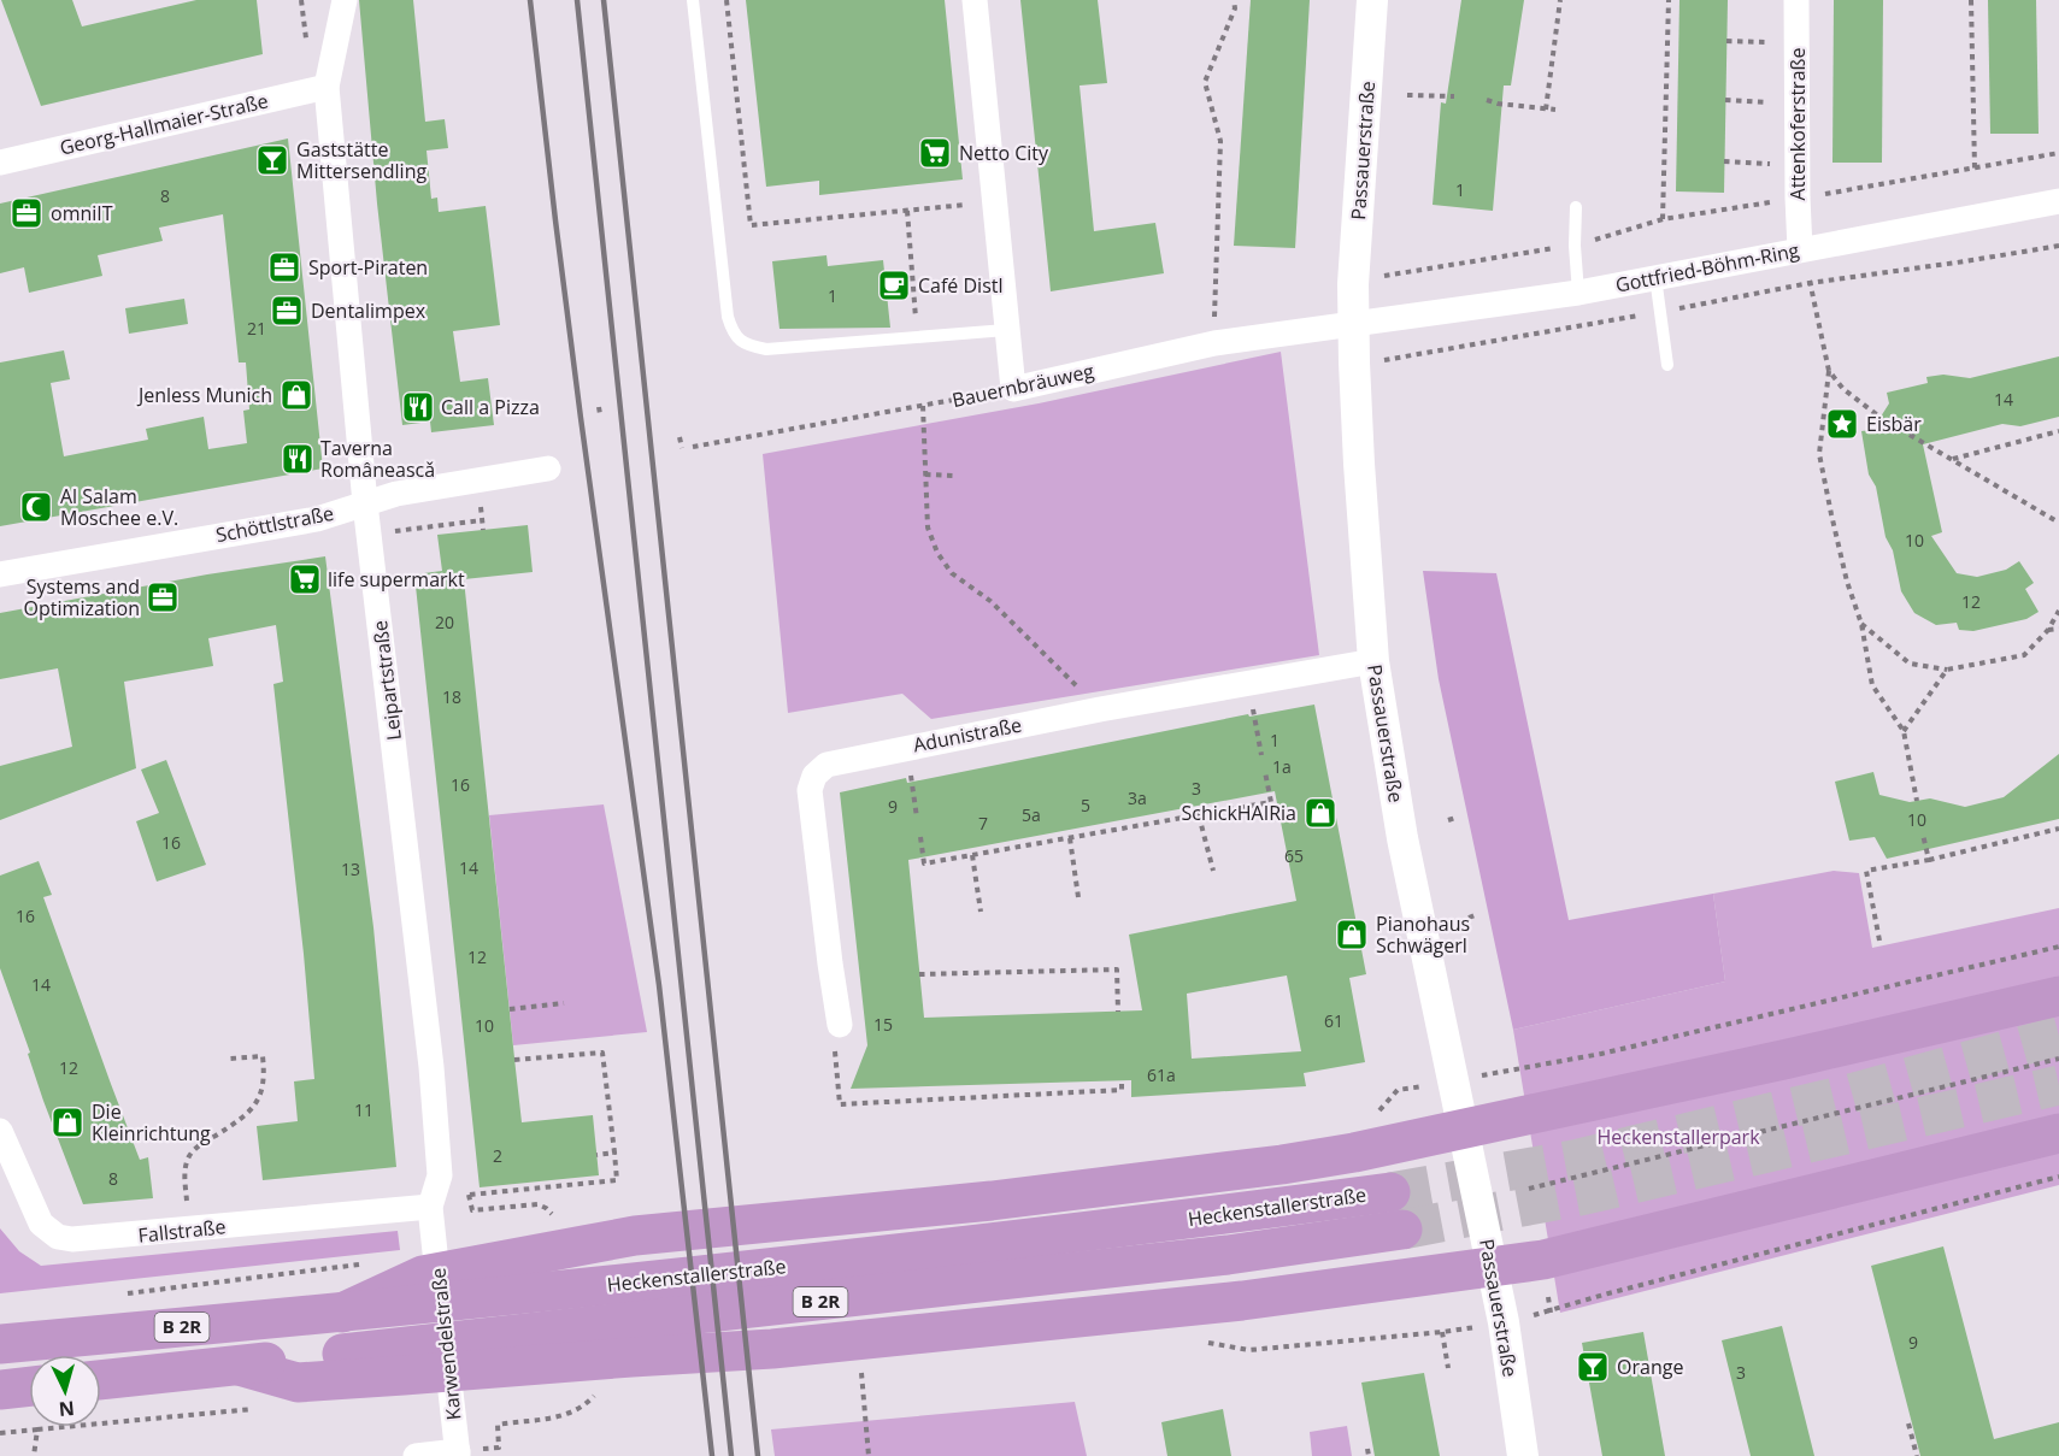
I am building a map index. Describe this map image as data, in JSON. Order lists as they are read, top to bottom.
{
  "streets": {
    "highway": ["Heckenstallerstraße", "B 2R"],
    "street": [
      "Georg-Hallmaier-Straße",
      "Attenkoferstraße",
      "Passauerstraße",
      "Gottfried-Böhm-Ring",
      "Bauernbräuweg",
      "Schöttlstraße",
      "Leipartstraße",
      "Adunistraße",
      "Fallstraße",
      "Karwendelstraße"
    ]
  },
  "crossings": [
    ["Georg-Hallmaier-Straße", "Leipartstraße"],
    ["Attenkoferstraße", "Gottfried-Böhm-Ring"],
    ["Passauerstraße", "Gottfried-Böhm-Ring"],
    ["Passauerstraße", "Bauernbräuweg"],
    ["Passauerstraße", "Adunistraße"],
    ["Gottfried-Böhm-Ring", "Bauernbräuweg"],
    ["Schöttlstraße", "Leipartstraße"],
    ["Leipartstraße", "Fallstraße"],
    ["Leipartstraße", "Karwendelstraße"],
    ["Fallstraße", "Karwendelstraße"]
  ],
  "parks": ["Heckenstallerpark"],
  "places": {
    "supermarket": ["Netto City", "life supermarkt"],
    "bar": ["Gaststätte Mittersendling", "Orange"],
    "office": [
      "omniIT",
      "Sport-Piraten",
      "Dentalimpex",
      "Systems and Optimization"
    ],
    "cafe": ["Café Distl"],
    "shop": [
      "Jenless Munich",
      "SchickHAIRia",
      "Pianohaus Schwägerl",
      "Die Kleinrichtung"
    ],
    "restaurant": ["Call a Pizza", "Taverna Româneascǎ"],
    "place": ["Eisbär"],
    "mosque": ["Al Salam Moschee e.V."]
  },
  "house_numbers": [
    "1",
    "8",
    "1",
    "21",
    "14",
    "10",
    "12",
    "20",
    "18",
    "1",
    "1a",
    "16",
    "3",
    "3a",
    "5",
    "9",
    "5a",
    "10",
    "7",
    "16",
    "65",
    "14",
    "13",
    "16",
    "12",
    "14",
    "61",
    "15",
    "10",
    "12",
    "61a",
    "11",
    "2",
    "8",
    "9",
    "3"
  ],
  "north": "bottom"
}
